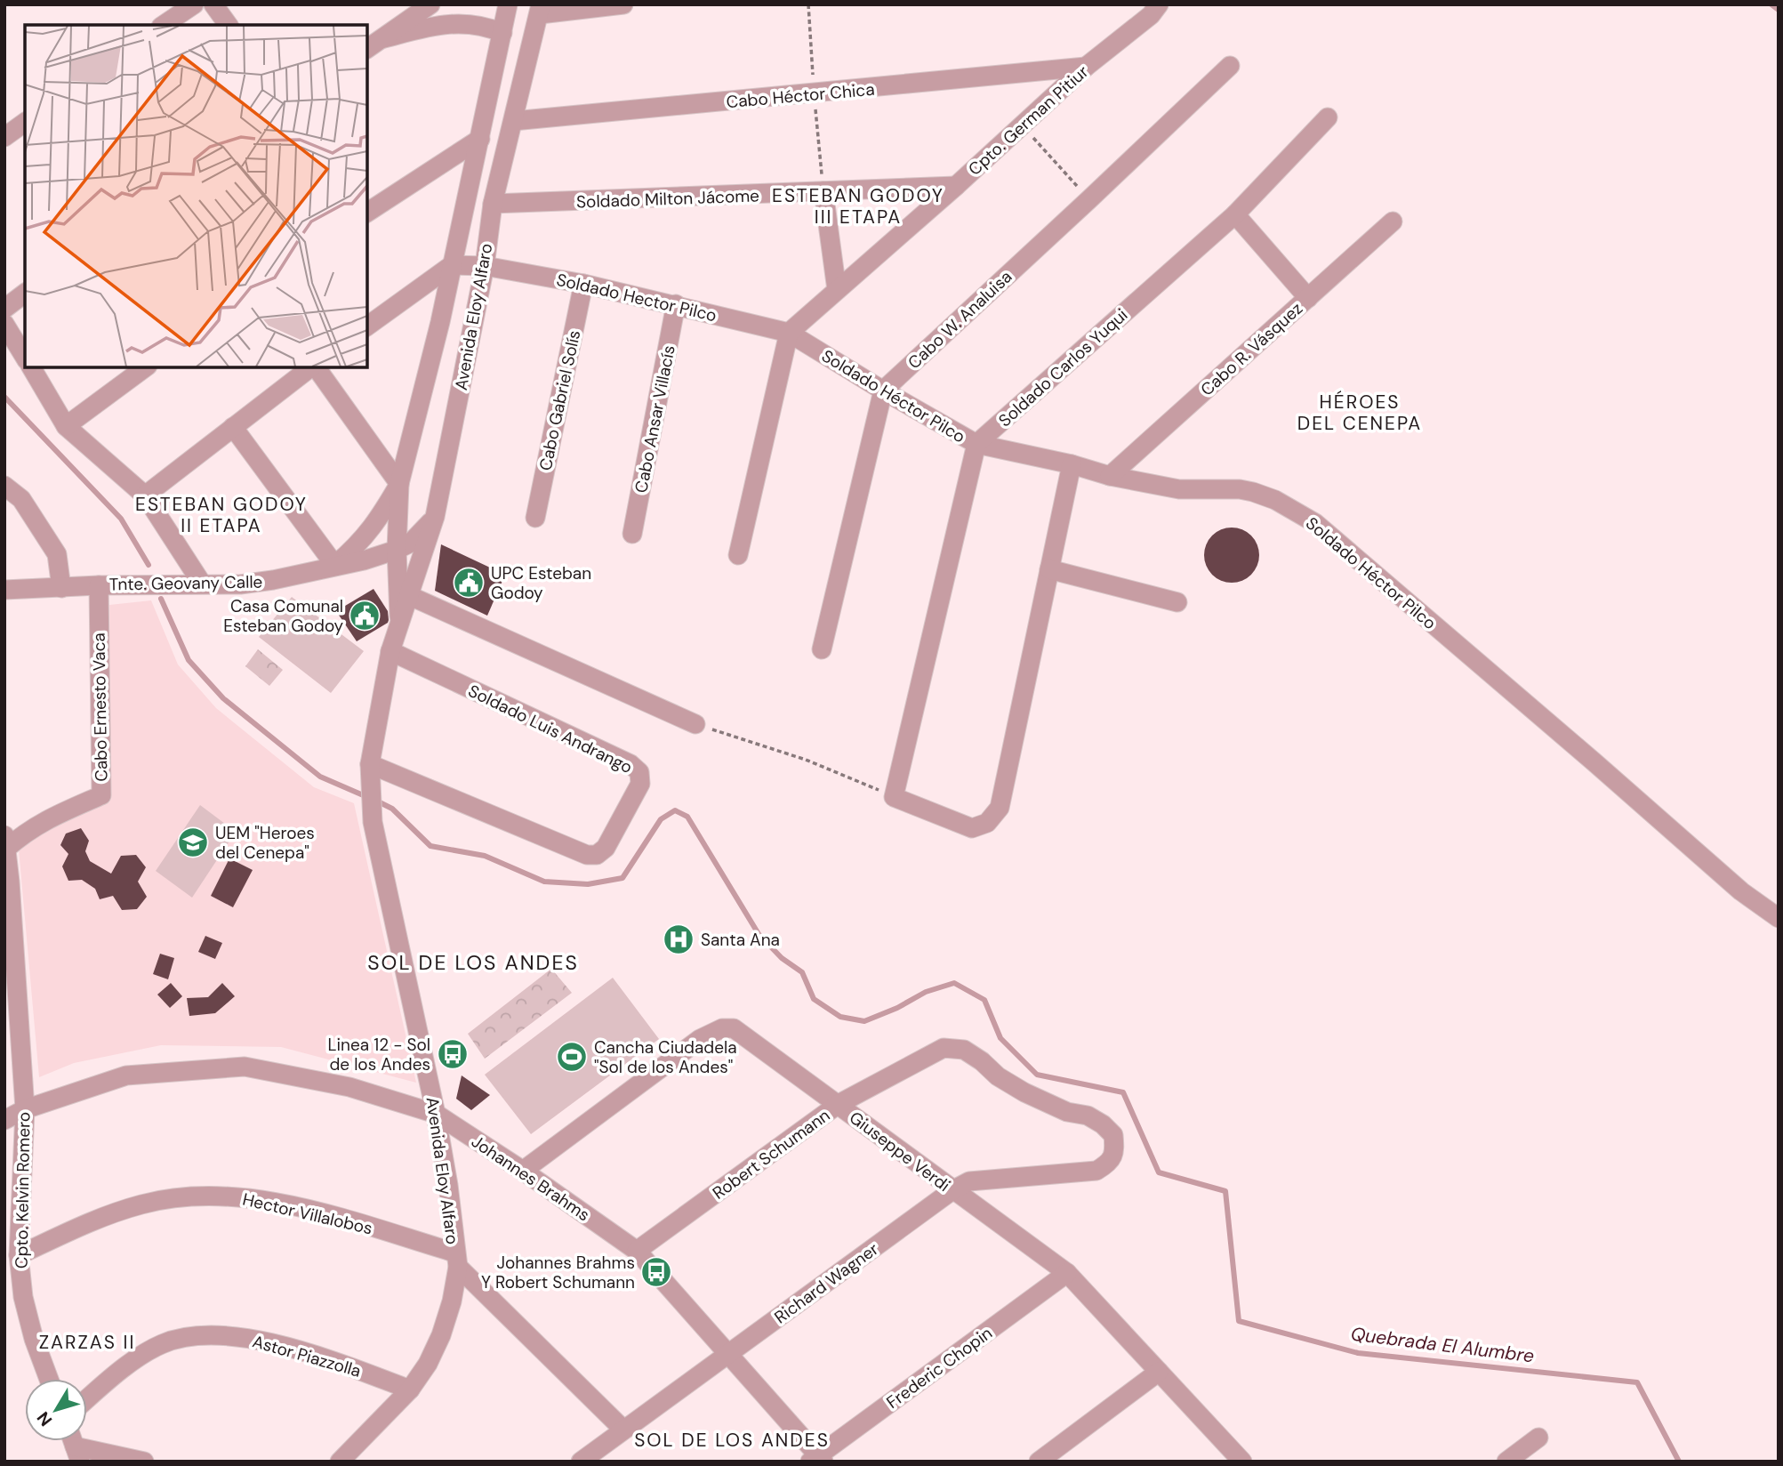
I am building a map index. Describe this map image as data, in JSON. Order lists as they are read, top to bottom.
{
  "streets": {
    "street": [
      "Cabo Héctor Chica",
      "Cpto. German Pitiur",
      "Soldado Milton Jácome",
      "Soldado Hector Pilco",
      "Avenida Eloy Alfaro",
      "Cabo W. Analuisa",
      "Cabo R. Vásquez",
      "Soldado Carlos Yuqui",
      "Soldado Héctor Pilco",
      "Cabo Gabriel Solís",
      "Cabo Ansar Villacís",
      "Tnte. Geovany Calle",
      "Cabo Ernesto Vaca",
      "Soldado Luis Andrango",
      "Giuseppe Verdi",
      "Robert Schumann",
      "Johannes Brahms",
      "Cpto. Kelvin Romero",
      "Hector Villalobos",
      "Richard Wagner",
      "Astor Piazzolla",
      "Frederic Chopin"
    ]
  },
  "crossings": [
    ["Cabo Héctor Chica", "Cpto. German Pitiur"],
    ["Cabo Héctor Chica", "Avenida Eloy Alfaro"],
    ["Cpto. German Pitiur", "Soldado Milton Jácome"],
    ["Cpto. German Pitiur", "Soldado Hector Pilco"],
    ["Cpto. German Pitiur", "Soldado Héctor Pilco"],
    ["Soldado Milton Jácome", "Avenida Eloy Alfaro"],
    ["Soldado Hector Pilco", "Avenida Eloy Alfaro"],
    ["Soldado Hector Pilco", "Soldado Héctor Pilco"],
    ["Soldado Hector Pilco", "Cabo Gabriel Solís"],
    ["Soldado Hector Pilco", "Cabo Ansar Villacís"],
    ["Avenida Eloy Alfaro", "Tnte. Geovany Calle"],
    ["Avenida Eloy Alfaro", "Soldado Luis Andrango"],
    ["Avenida Eloy Alfaro", "Johannes Brahms"],
    ["Avenida Eloy Alfaro", "Hector Villalobos"],
    ["Avenida Eloy Alfaro", "Astor Piazzolla"],
    ["Cabo W. Analuisa", "Soldado Héctor Pilco"],
    ["Cabo R. Vásquez", "Soldado Héctor Pilco"],
    ["Soldado Carlos Yuqui", "Soldado Héctor Pilco"],
    ["Tnte. Geovany Calle", "Cabo Ernesto Vaca"],
    ["Cabo Ernesto Vaca", "Cpto. Kelvin Romero"],
    ["Giuseppe Verdi", "Robert Schumann"],
    ["Giuseppe Verdi", "Johannes Brahms"],
    ["Giuseppe Verdi", "Richard Wagner"],
    ["Giuseppe Verdi", "Frederic Chopin"],
    ["Robert Schumann", "Johannes Brahms"],
    ["Robert Schumann", "Richard Wagner"],
    ["Johannes Brahms", "Cpto. Kelvin Romero"],
    ["Johannes Brahms", "Richard Wagner"],
    ["Johannes Brahms", "Frederic Chopin"],
    ["Cpto. Kelvin Romero", "Hector Villalobos"]
  ],
  "districts": [
    "ESTEBAN GODOY III ETAPA",
    "HÉROES DEL CENEPA",
    "ESTEBAN GODOY II ETAPA",
    "SOL DE LOS ANDES",
    "ZARZAS II",
    "SOL DE LOS ANDES"
  ],
  "water": ["Quebrada El Alumbre"],
  "places": {
    "public building": ["UPC Esteban Godoy", "Casa Comunal Esteban Godoy"],
    "school or university": ["UEM \"Heroes del Cenepa\""],
    "hospital": ["Santa Ana"],
    "bus stop": ["Linea 12 - Sol de los Andes", "Johannes Brahms Y Robert Schumann"],
    "sports": ["Cancha Ciudadela \"Sol de los Andes\""]
  },
  "north": "bottom left"
}
